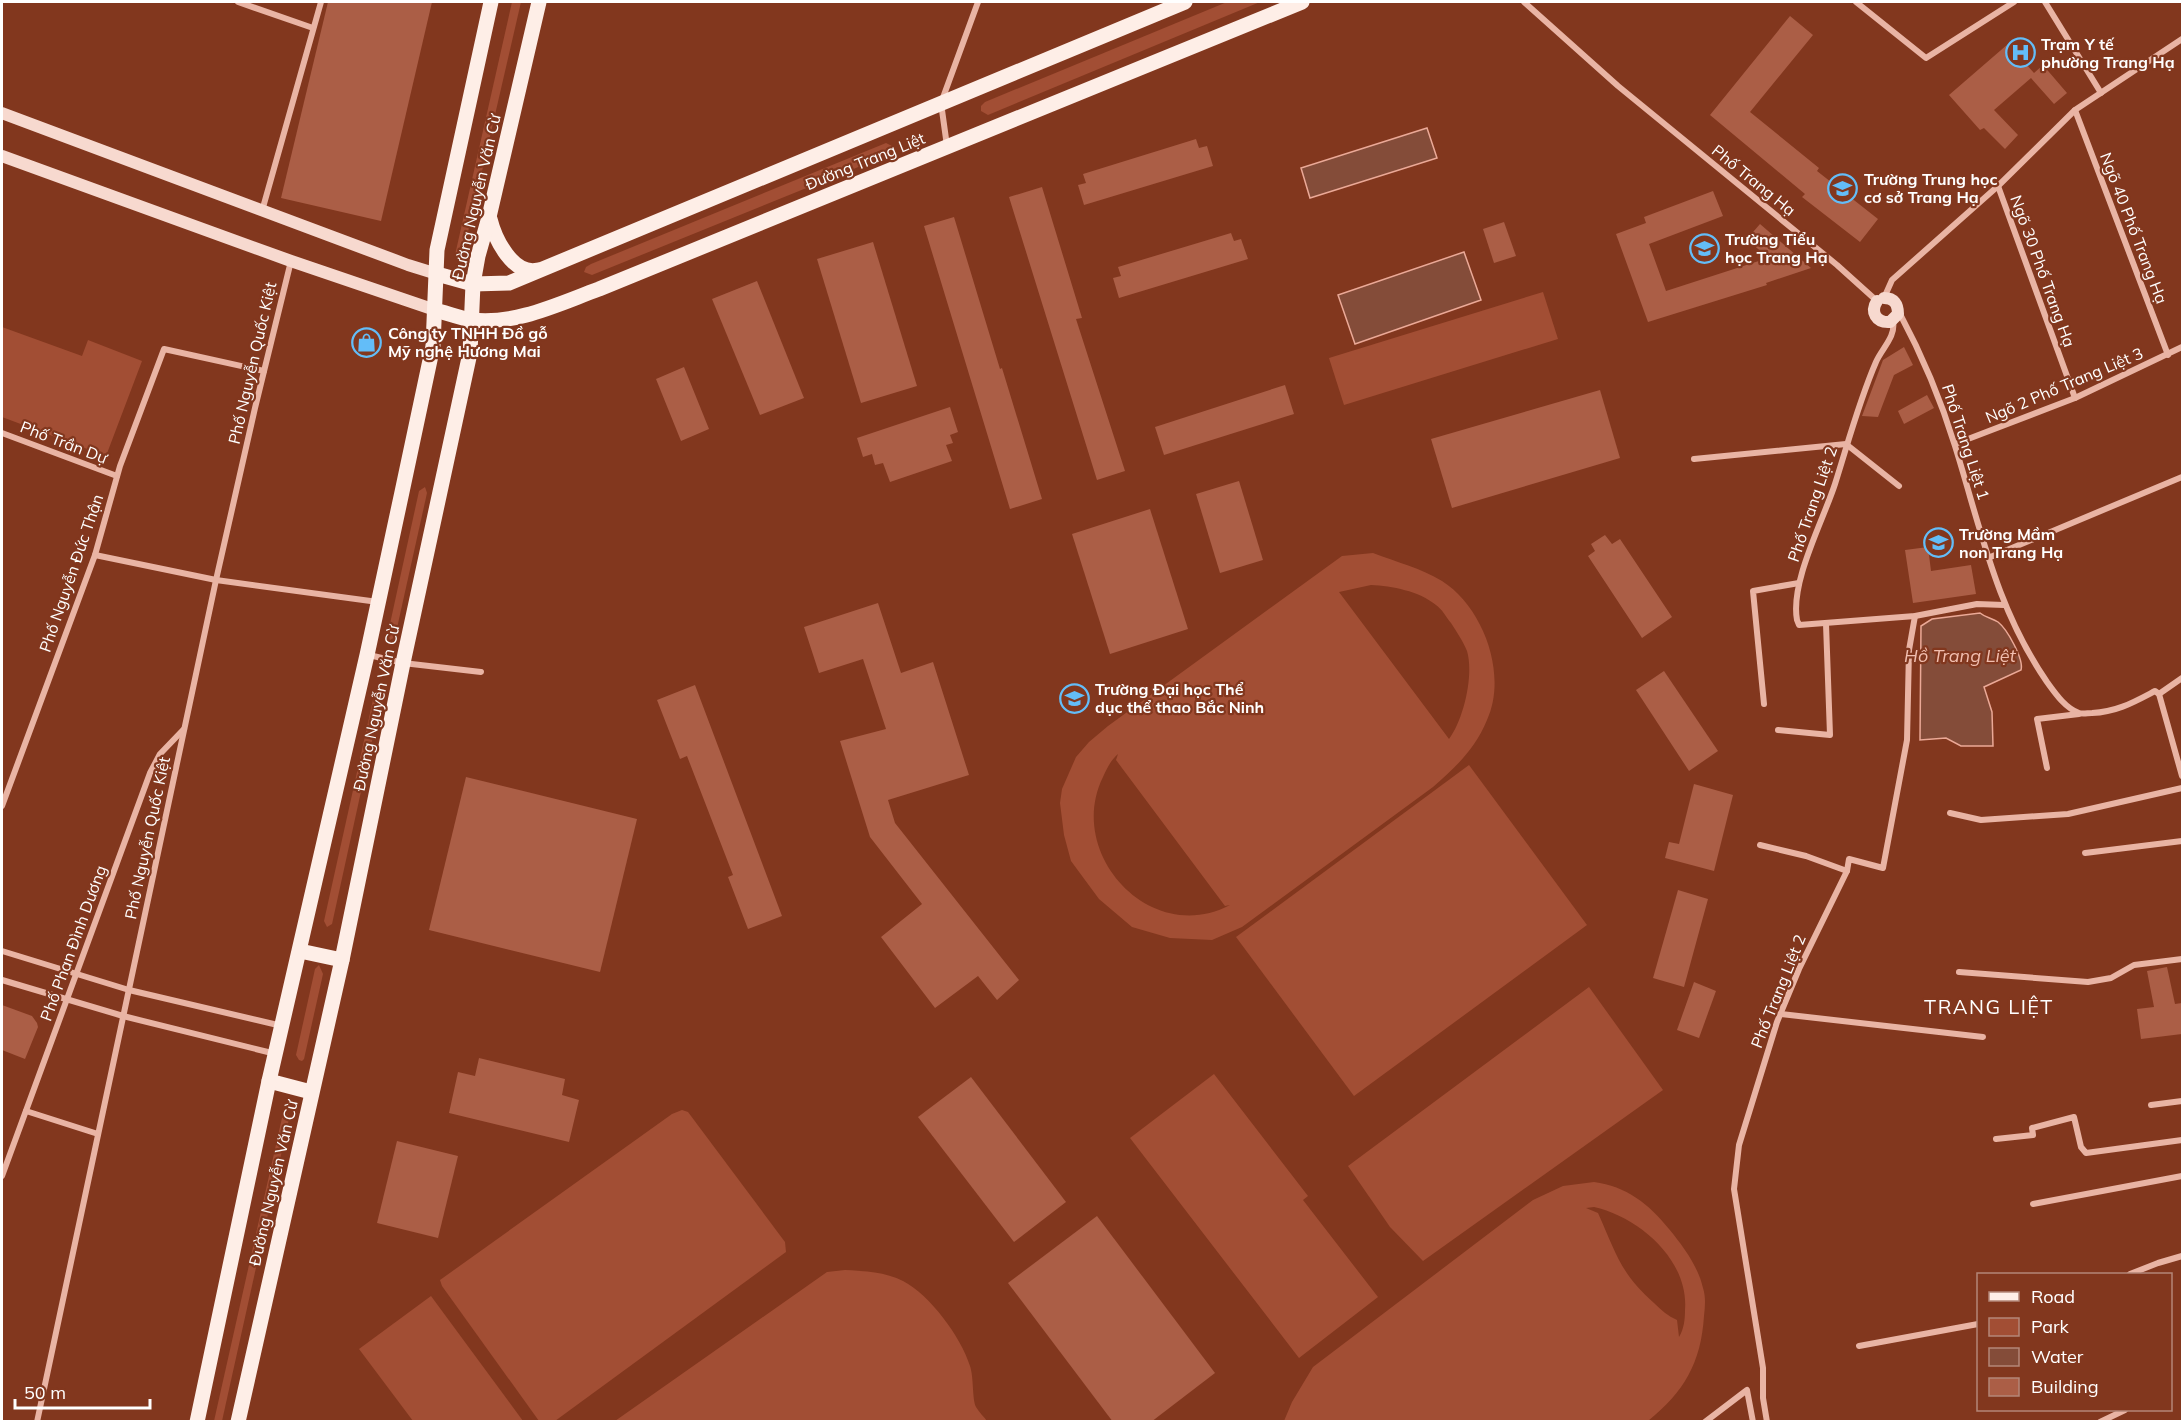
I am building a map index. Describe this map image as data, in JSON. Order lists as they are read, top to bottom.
{
  "streets": {
    "main road": ["Đường Trang Liệt", "Đường Nguyễn Văn Cừ"],
    "street": [
      "Phố Trang Hạ",
      "Ngõ 40 Phố Trang Hạ",
      "Ngõ 30 Phố Trang Hạ",
      "Phố Nguyễn Quốc Kiệt",
      "Ngõ 2 Phố Trang Liệt 3",
      "Phố Trần Dự",
      "Phố Trang Liệt 1",
      "Phố Trang Liệt 2",
      "Phố Nguyễn Đức Thận",
      "Phố Phan Đình Dương"
    ]
  },
  "crossings": [
    ["Đường Trang Liệt", "Đường Nguyễn Văn Cừ"],
    ["Phố Trang Hạ", "Phố Trang Liệt 1"],
    ["Phố Trang Hạ", "Phố Trang Liệt 2"],
    ["Ngõ 40 Phố Trang Hạ", "Ngõ 2 Phố Trang Liệt 3"],
    ["Ngõ 30 Phố Trang Hạ", "Ngõ 2 Phố Trang Liệt 3"],
    ["Phố Nguyễn Quốc Kiệt", "Phố Nguyễn Đức Thận"],
    ["Phố Nguyễn Quốc Kiệt", "Phố Phan Đình Dương"],
    ["Ngõ 2 Phố Trang Liệt 3", "Phố Trang Liệt 1"],
    ["Phố Trần Dự", "Phố Nguyễn Đức Thận"],
    ["Phố Trang Liệt 1", "Phố Trang Liệt 2"]
  ],
  "districts": ["TRANG LIỆT"],
  "water": ["Hồ Trang Liệt"],
  "places": {
    "hospital": ["Trạm Y tế phường Trang Hạ"],
    "school or university": [
      "Trường Trung học cơ sở Trang Hạ",
      "Trường Tiểu học Trang Hạ",
      "Trường Mầm non Trang Hạ",
      "Trường Đại học Thể dục thể thao Bắc Ninh"
    ],
    "shop": ["Công ty TNHH Đồ gỗ Mỹ nghệ Hương Mai"]
  },
  "legend": [
    "Road",
    "Park",
    "Water",
    "Building"
  ],
  "scale_bar": "50 m"
}
